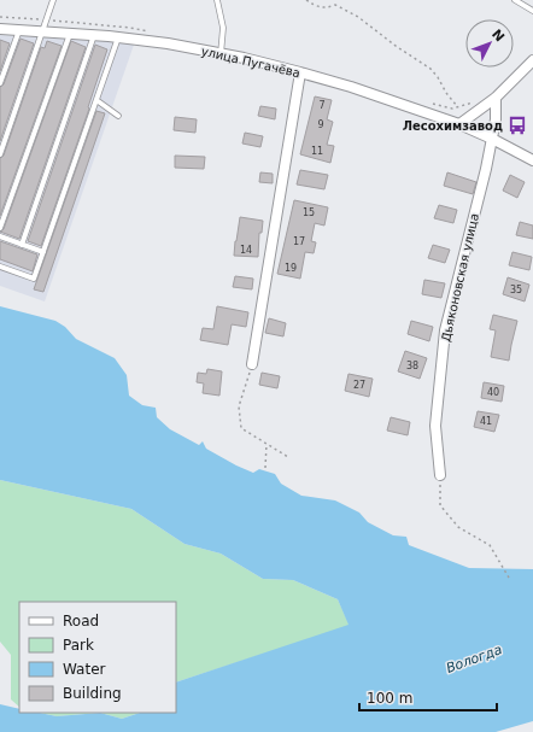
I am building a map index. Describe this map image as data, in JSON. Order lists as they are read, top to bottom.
{
  "streets": {
    "street": ["улица Пугачёва", "Дьяконовская улица"]
  },
  "crossings": [
    ["улица Пугачёва", "Дьяконовская улица"]
  ],
  "water": ["Вологда"],
  "places": {
    "bus stop": ["Лесохимзавод"]
  },
  "house_numbers": [
    "7",
    "9",
    "11",
    "15",
    "17",
    "14",
    "19",
    "35",
    "38",
    "27",
    "40",
    "41"
  ],
  "legend": [
    "Road",
    "Park",
    "Water",
    "Building"
  ],
  "scale_bar": "100 m",
  "north": "top right"
}
